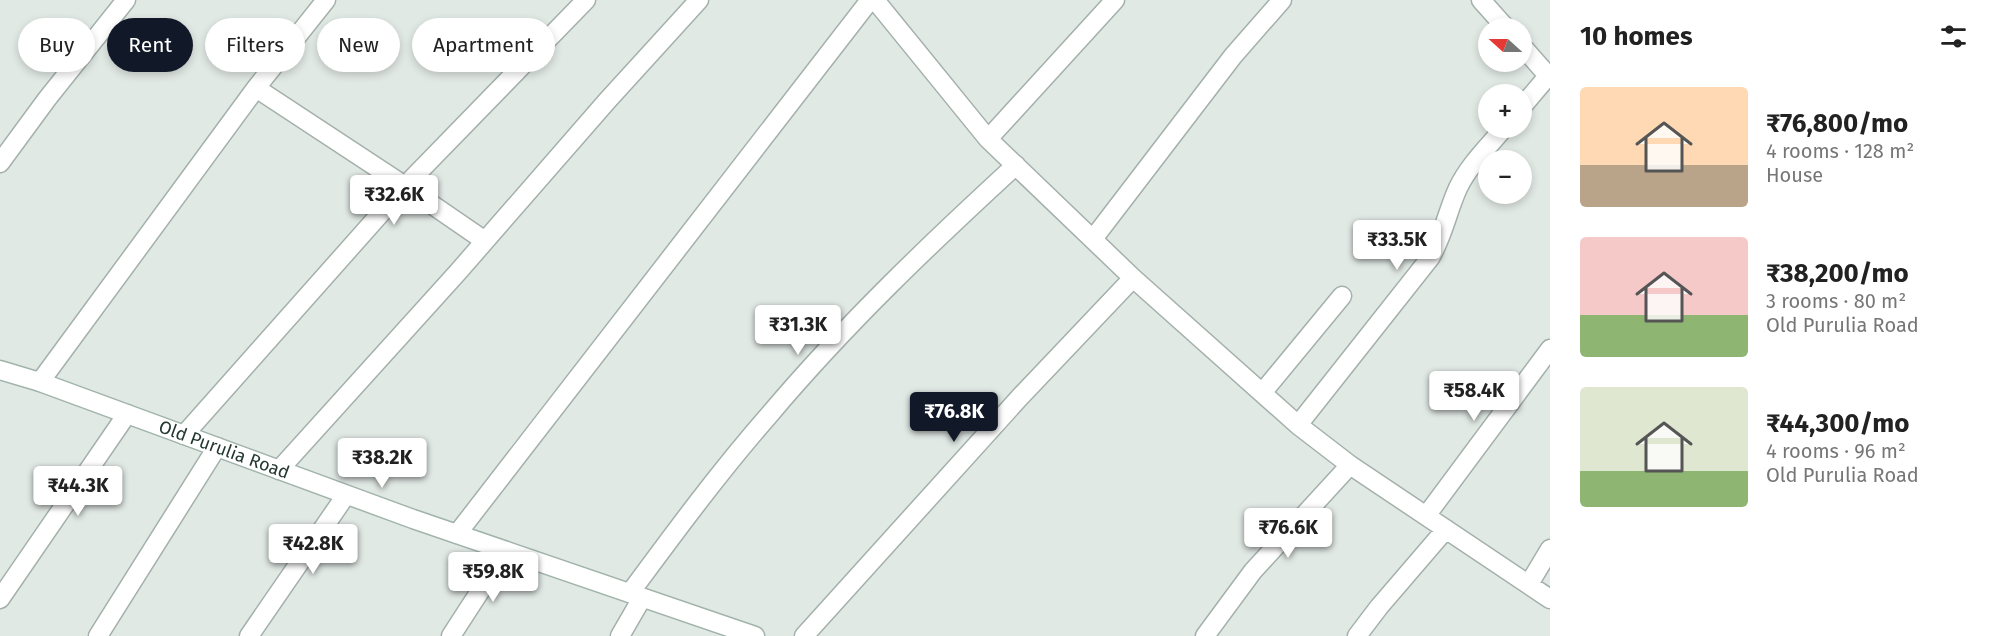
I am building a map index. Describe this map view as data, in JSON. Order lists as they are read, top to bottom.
{
  "streets": {
    "street": ["Old Purulia Road"]
  },
  "north": "left",
  "page": {
    "heading": "10 homes",
    "map_buttons": ["+", "−"],
    "chip": [
      "Buy",
      "Rent",
      "Filters",
      "New",
      "Apartment"
    ],
    "list": [
      {
        "name": "₹76,800/mo",
        "note": "4 rooms · 128 m² · House"
      },
      {
        "name": "₹38,200/mo",
        "note": "3 rooms · 80 m² · Old Purulia Road"
      },
      {
        "name": "₹44,300/mo",
        "note": "4 rooms · 96 m² · Old Purulia Road"
      }
    ],
    "price": [
      "₹32.6K",
      "₹33.5K",
      "₹31.3K",
      "₹58.4K",
      "₹76.8K",
      "₹38.2K",
      "₹44.3K",
      "₹76.6K",
      "₹42.8K",
      "₹59.8K"
    ]
  }
}
